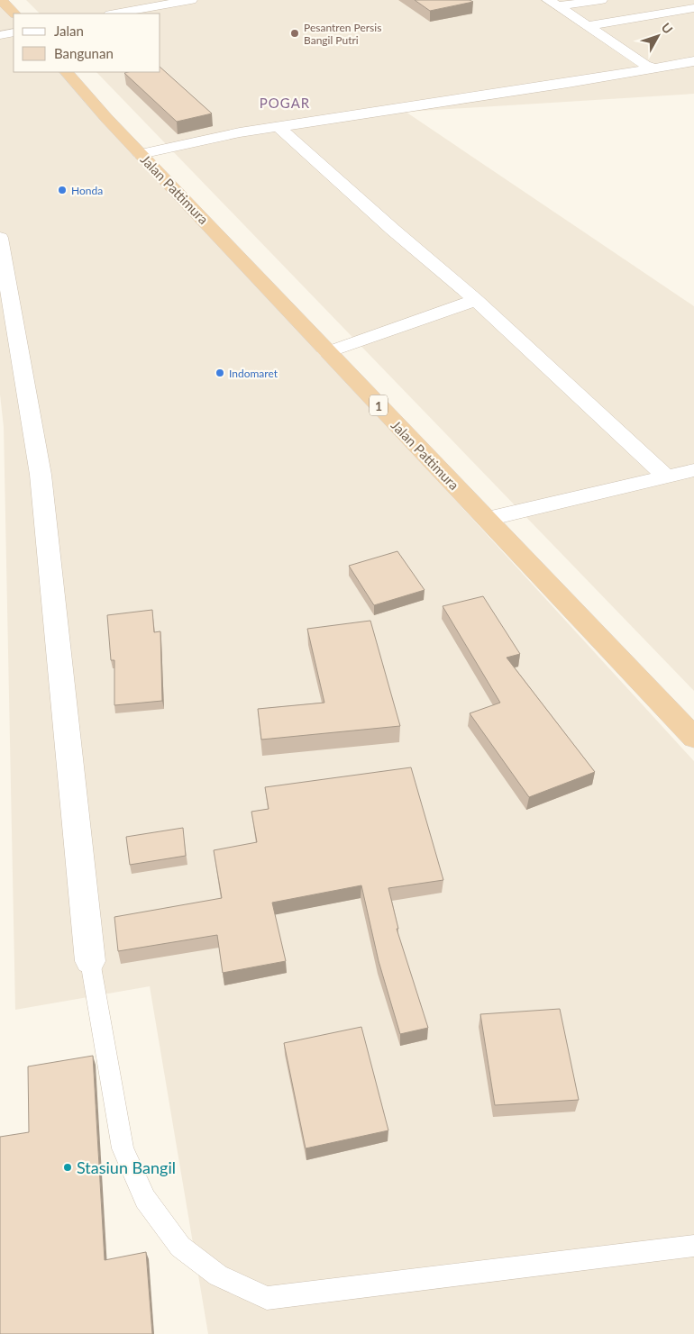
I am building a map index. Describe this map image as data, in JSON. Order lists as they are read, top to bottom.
{
  "streets": {
    "highway": ["Jalan Pattimura", "1"]
  },
  "districts": ["POGAR"],
  "places": [
    "Pesantren Persis Bangil Putri",
    "Honda",
    "Indomaret",
    "Stasiun Bangil"
  ],
  "legend": ["Jalan", "Bangunan"],
  "north": "top right"
}
